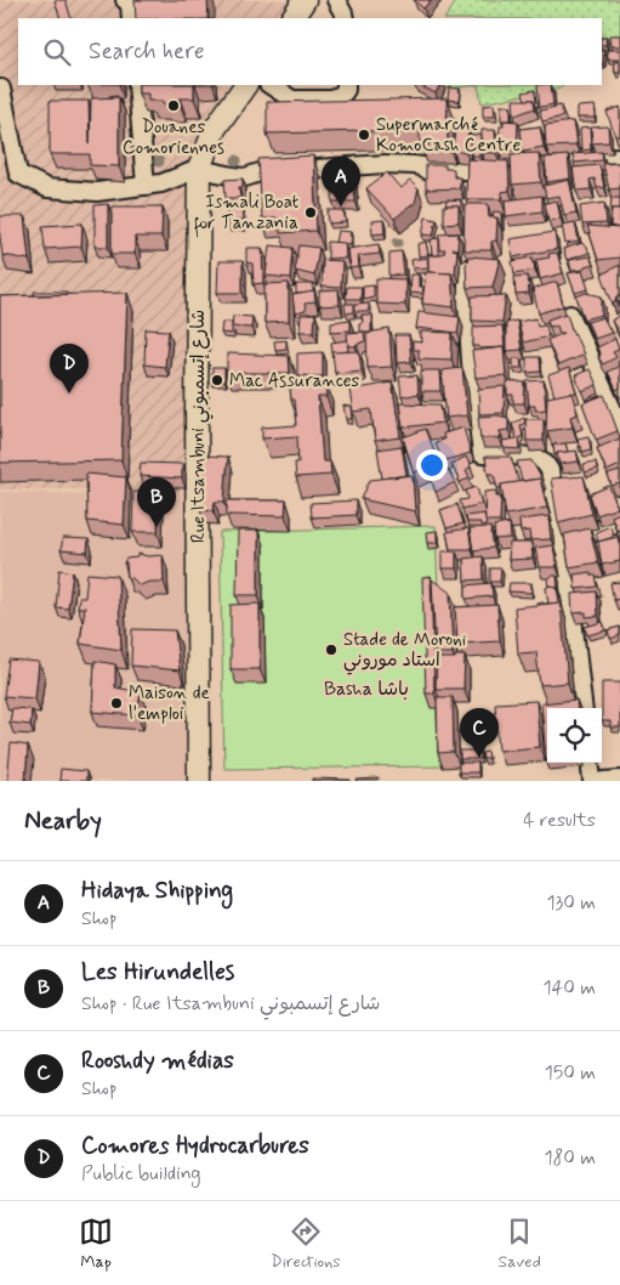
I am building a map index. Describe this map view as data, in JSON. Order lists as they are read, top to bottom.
{
  "streets": {
    "main road": ["Rue Itsambuni شارع إتسمبوني"]
  },
  "districts": ["Basha باشا"],
  "places": [
    "Douanes Comoriennes",
    "Supermarché KomoCash Centre",
    "Ismali Boat for Tanzania",
    "Mac Assurances",
    "Stade de Moroni استاد موروني",
    "Maison de l'emploi"
  ],
  "page": {
    "search": "Search here",
    "pins": [
      "A",
      "D",
      "B",
      "C"
    ],
    "heading": ["Nearby", "4 results"],
    "list": [
      {
        "mark": "A",
        "name": "Hidaya Shipping",
        "note": "Shop",
        "value": "130 m"
      },
      {
        "mark": "B",
        "name": "Les Hirundelles",
        "note": "Shop · Rue Itsambuni شارع إتسمبوني",
        "value": "140 m"
      },
      {
        "mark": "C",
        "name": "Rooshdy médias",
        "note": "Shop",
        "value": "150 m"
      },
      {
        "mark": "D",
        "name": "Comores Hydrocarbures",
        "note": "Public building",
        "value": "180 m"
      }
    ],
    "nav": ["Map", "Directions", "Saved"]
  }
}
